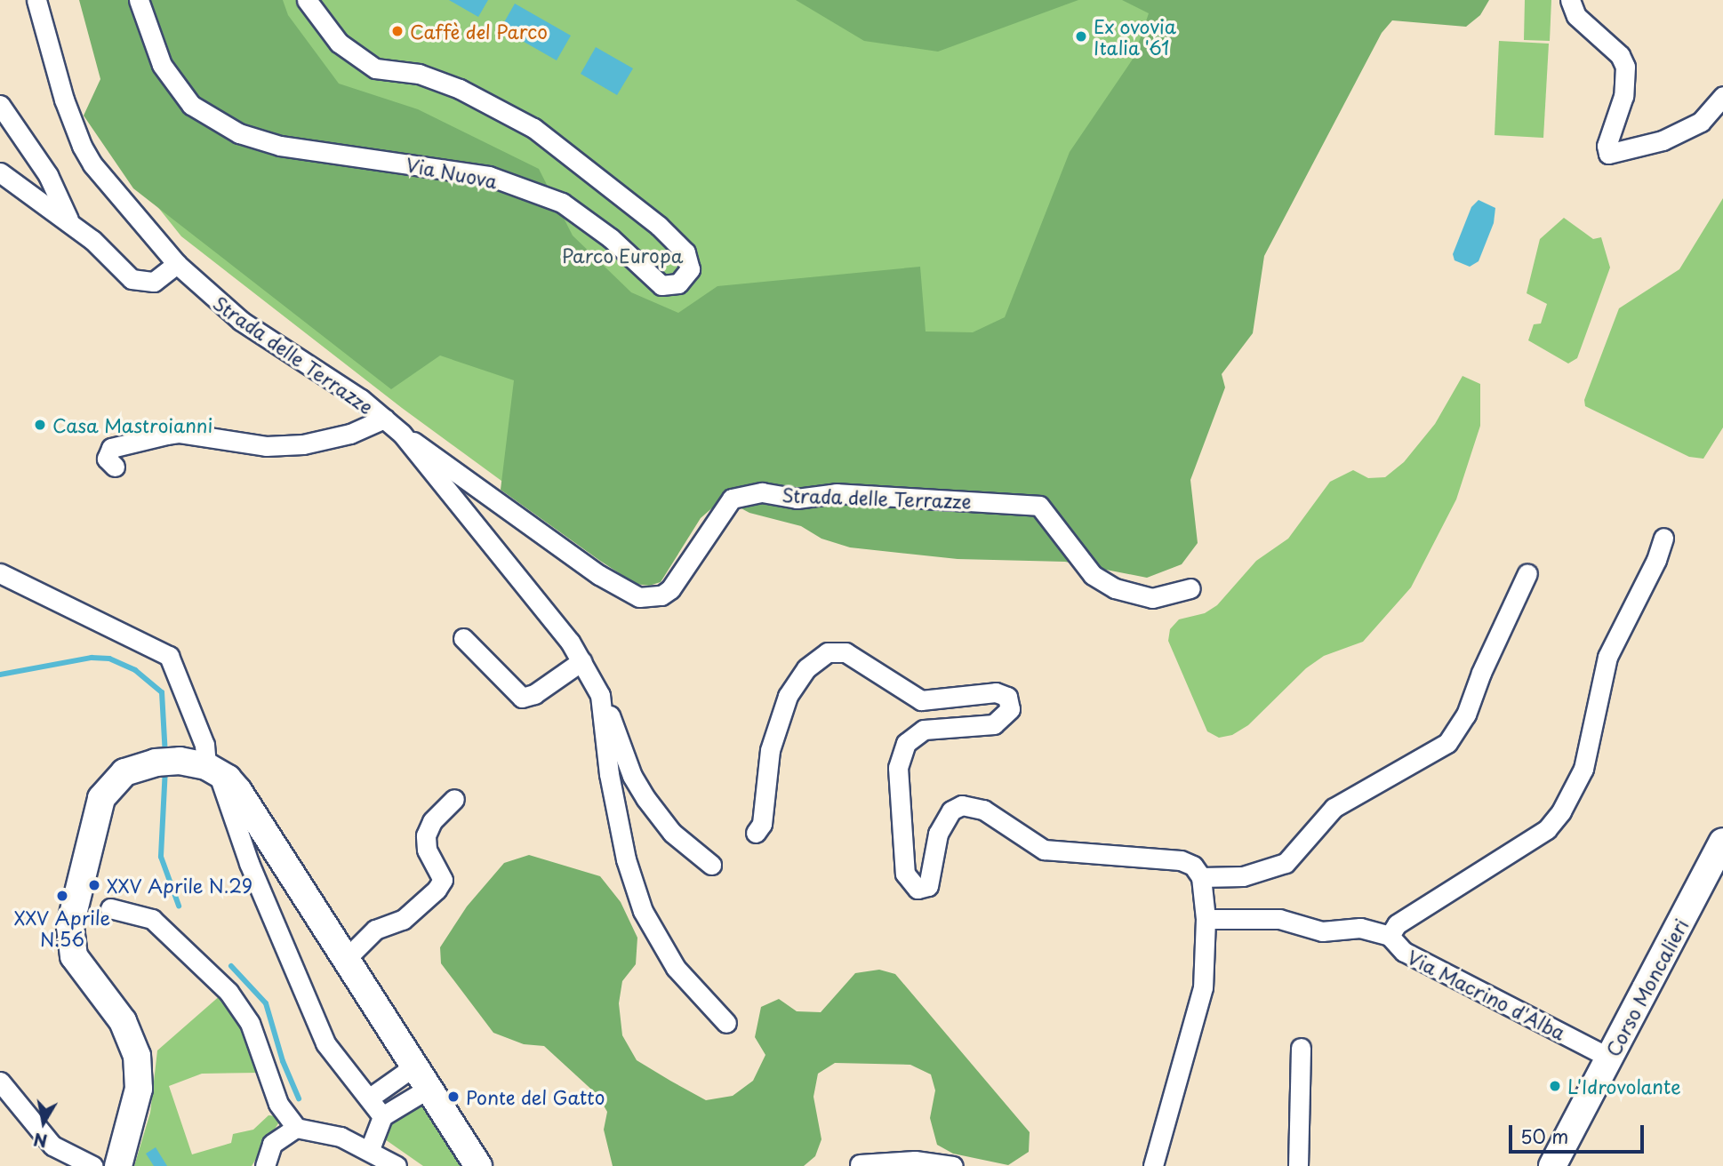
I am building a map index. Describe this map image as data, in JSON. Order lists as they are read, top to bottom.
{
  "streets": {
    "street": [
      "Via Nuova",
      "Strada delle Terrazze",
      "Corso Moncalieri",
      "Via Macrino d'Alba"
    ]
  },
  "crossings": [
    ["Corso Moncalieri", "Via Macrino d'Alba"]
  ],
  "parks": ["Parco Europa"],
  "places": [
    "Caffè del Parco",
    "Ex ovovia Italia '61",
    "Casa Mastroianni",
    "XXV Aprile N.29",
    "XXV Aprile N.56",
    "L'Idrovolante",
    "Ponte del Gatto"
  ],
  "scale_bar": "50 m",
  "north": "bottom"
}
